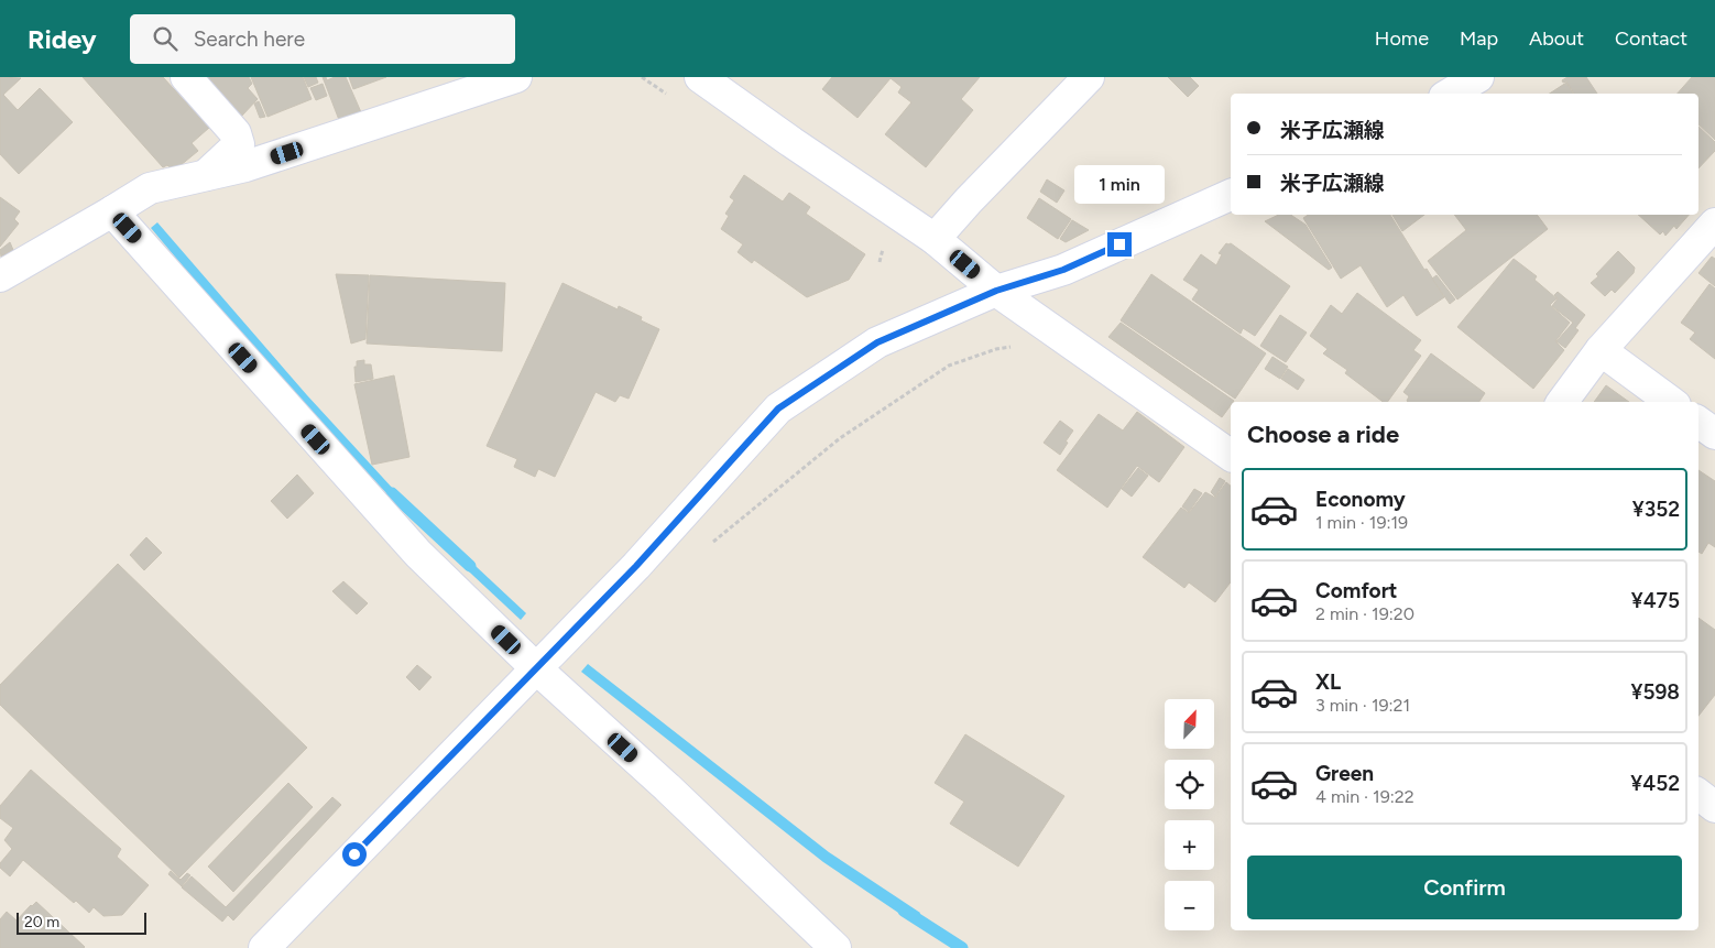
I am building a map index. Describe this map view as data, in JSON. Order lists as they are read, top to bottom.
{
  "scale_bar": "20 m",
  "north": "top right",
  "page": {
    "header": "Ridey",
    "search": "Search here",
    "nav": [
      "Home",
      "Map",
      "About",
      "Contact"
    ],
    "banner": ["米子広瀬線", "米子広瀬線"],
    "bubble": "1 min",
    "heading": "Choose a ride",
    "list": [
      {
        "name": "Economy",
        "note": "1 min · 19:19",
        "value": "¥352"
      },
      {
        "name": "Comfort",
        "note": "2 min · 19:20",
        "value": "¥475"
      },
      {
        "name": "XL",
        "note": "3 min · 19:21",
        "value": "¥598"
      },
      {
        "name": "Green",
        "note": "4 min · 19:22",
        "value": "¥452"
      }
    ],
    "map_buttons": ["+", "−"],
    "buttons": "Confirm",
    "scale": "20 m"
  }
}
